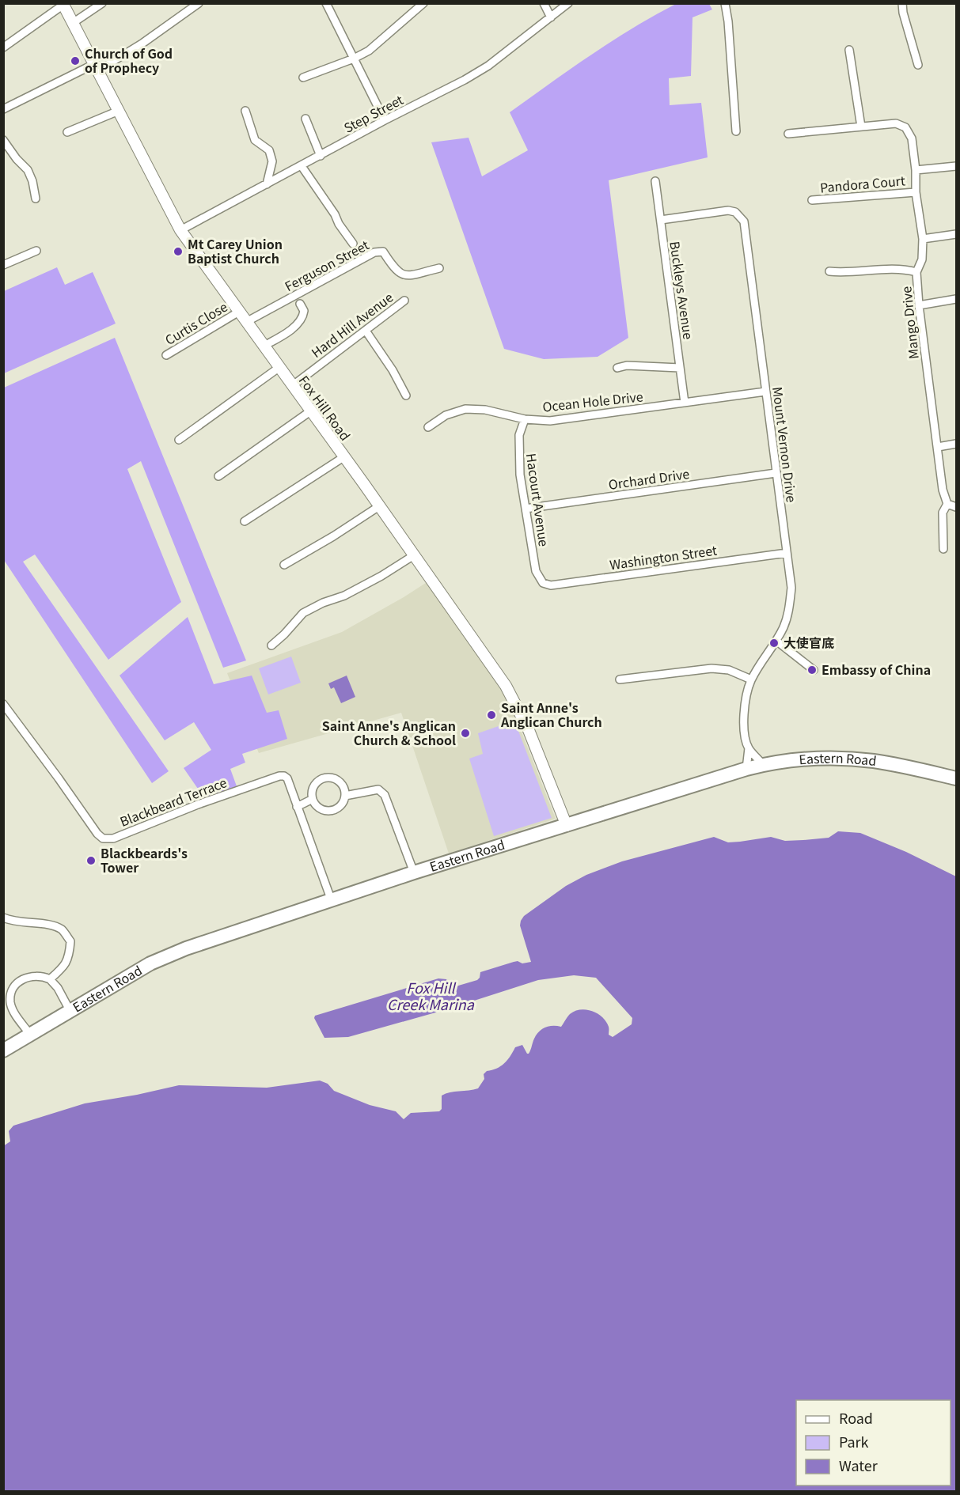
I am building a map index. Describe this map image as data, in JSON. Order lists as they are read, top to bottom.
{
  "streets": {
    "highway": ["Eastern Road"],
    "main road": ["Fox Hill Road"],
    "street": [
      "Step Street",
      "Pandora Court",
      "Ferguson Street",
      "Buckleys Avenue",
      "Mango Drive",
      "Curtis Close",
      "Hard Hill Avenue",
      "Ocean Hole Drive",
      "Mount Vernon Drive",
      "Orchard Drive",
      "Hacourt Avenue",
      "Washington Street",
      "Blackbeard Terrace"
    ]
  },
  "crossings": [
    ["Step Street", "Fox Hill Road"],
    ["Pandora Court", "Mango Drive"],
    ["Ferguson Street", "Fox Hill Road"],
    ["Buckleys Avenue", "Ocean Hole Drive"],
    ["Buckleys Avenue", "Mount Vernon Drive"],
    ["Curtis Close", "Fox Hill Road"],
    ["Hard Hill Avenue", "Fox Hill Road"],
    ["Ocean Hole Drive", "Mount Vernon Drive"],
    ["Ocean Hole Drive", "Hacourt Avenue"],
    ["Fox Hill Road", "Eastern Road"],
    ["Mount Vernon Drive", "Orchard Drive"],
    ["Mount Vernon Drive", "Washington Street"],
    ["Orchard Drive", "Hacourt Avenue"],
    ["Hacourt Avenue", "Washington Street"],
    ["Eastern Road", "Blackbeard Terrace"]
  ],
  "water": ["Fox Hill Creek Marina"],
  "places": [
    "Church of God of Prophecy",
    "Mt Carey Union Baptist Church",
    "大使官底",
    "Embassy of China",
    "Saint Anne's Anglican Church",
    "Saint Anne's Anglican Church & School",
    "Blackbeards's Tower"
  ],
  "legend": ["Road", "Park", "Water"]
}
